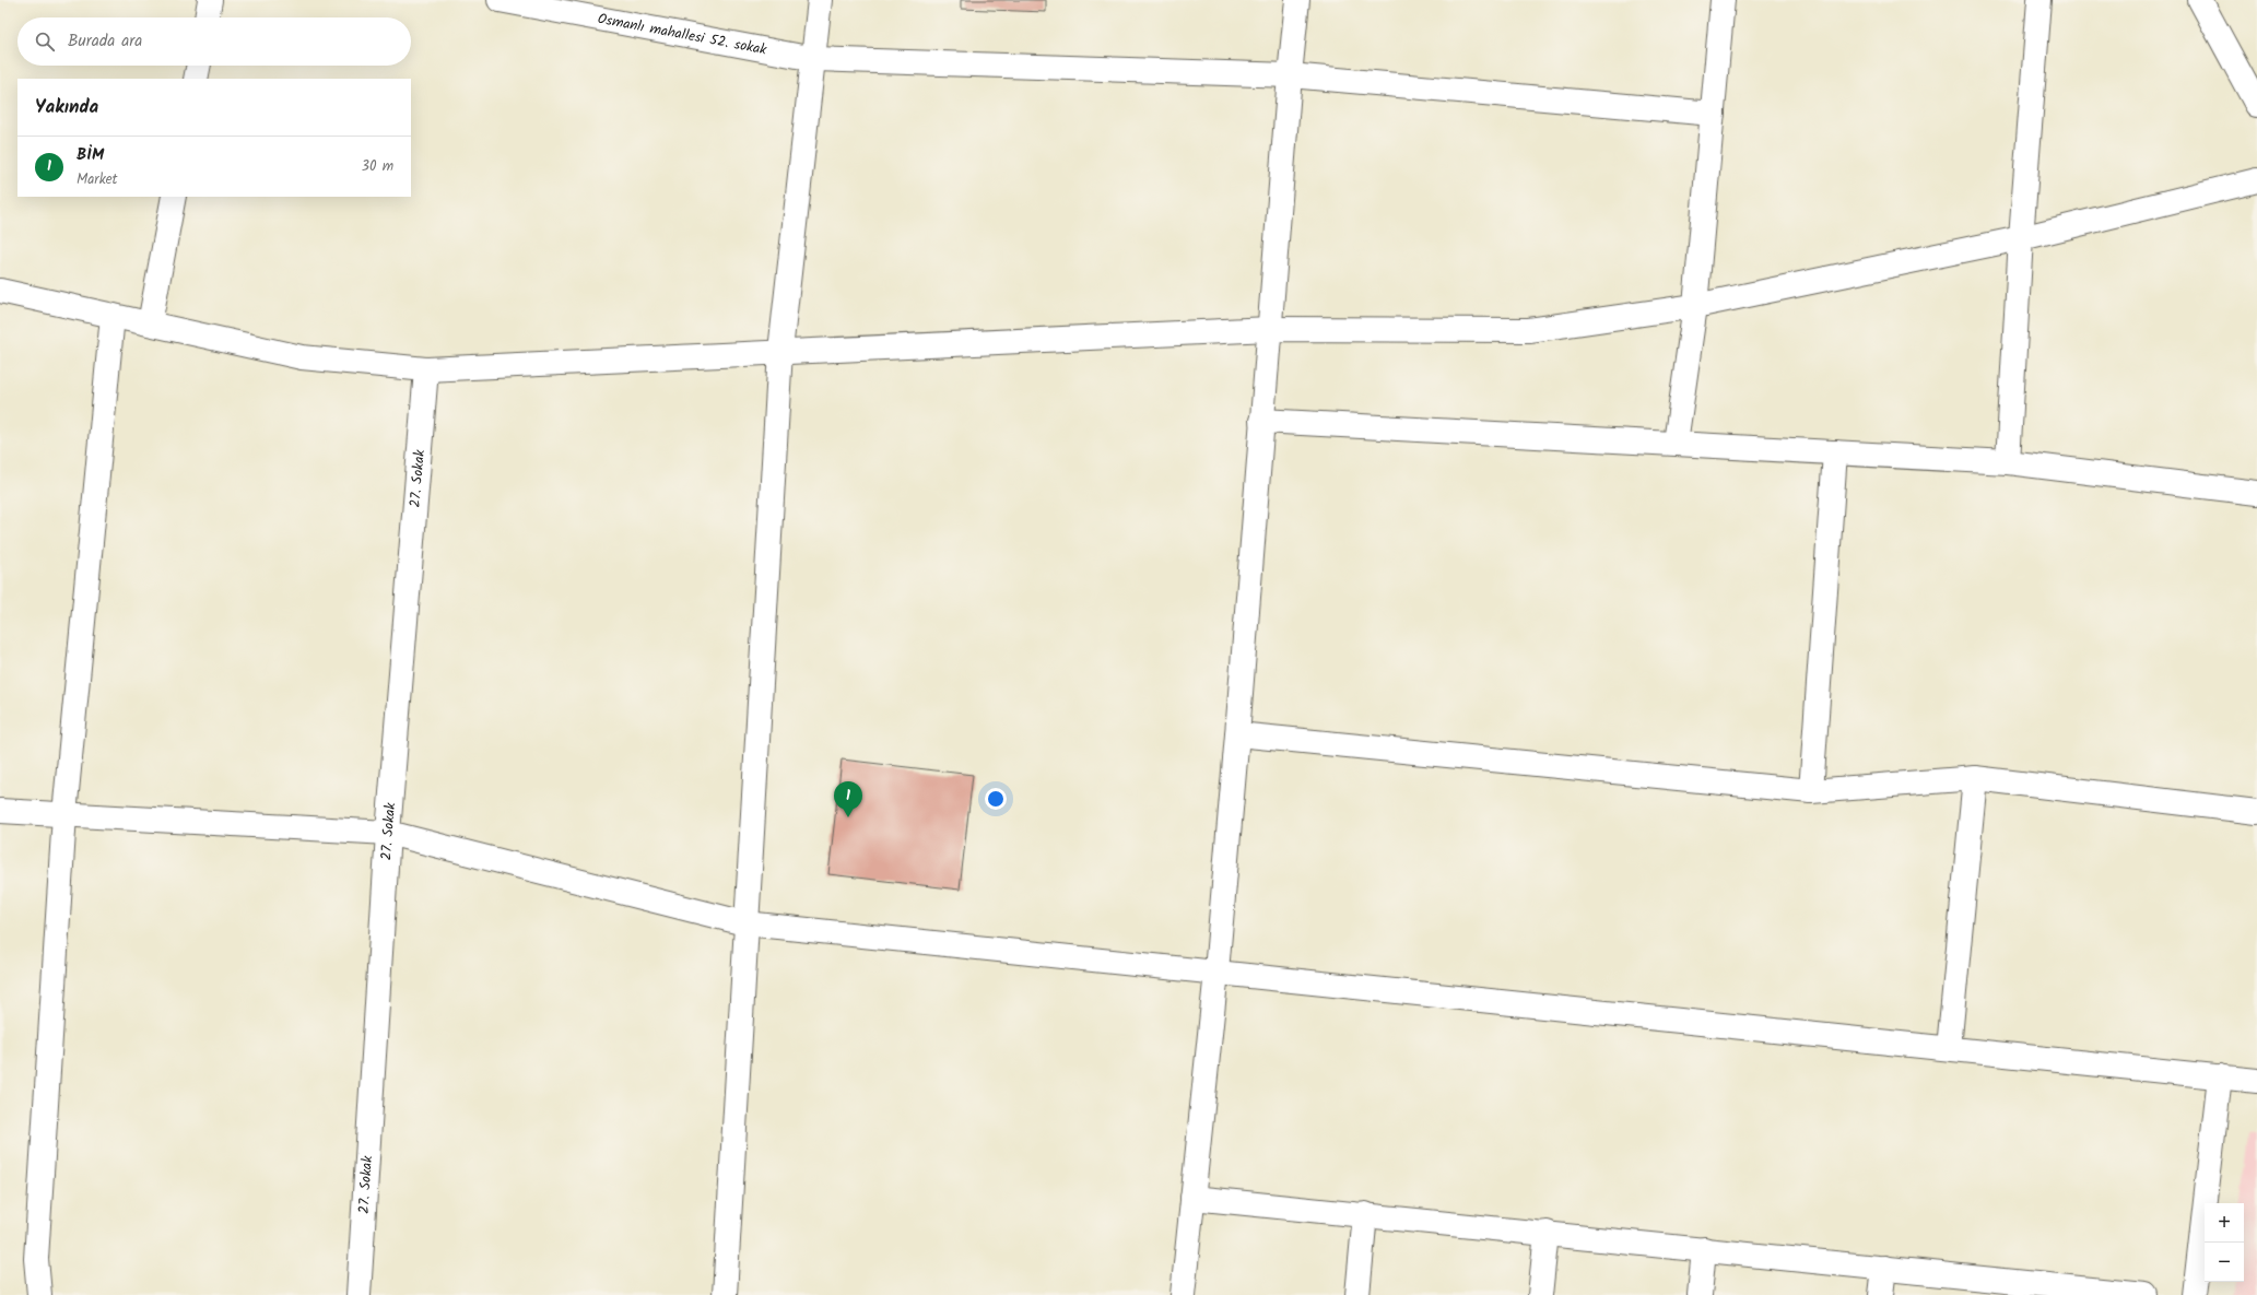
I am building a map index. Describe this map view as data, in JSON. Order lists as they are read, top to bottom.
{
  "streets": {
    "street": ["Osmanlı mahallesi 52. sokak", "27. Sokak"]
  },
  "page": {
    "search": "Burada ara",
    "heading": "Yakında",
    "list": [
      {
        "mark": "1",
        "name": "BİM",
        "note": "Market",
        "value": "30 m"
      }
    ],
    "pins": "1",
    "map_buttons": ["+", "−"]
  }
}
